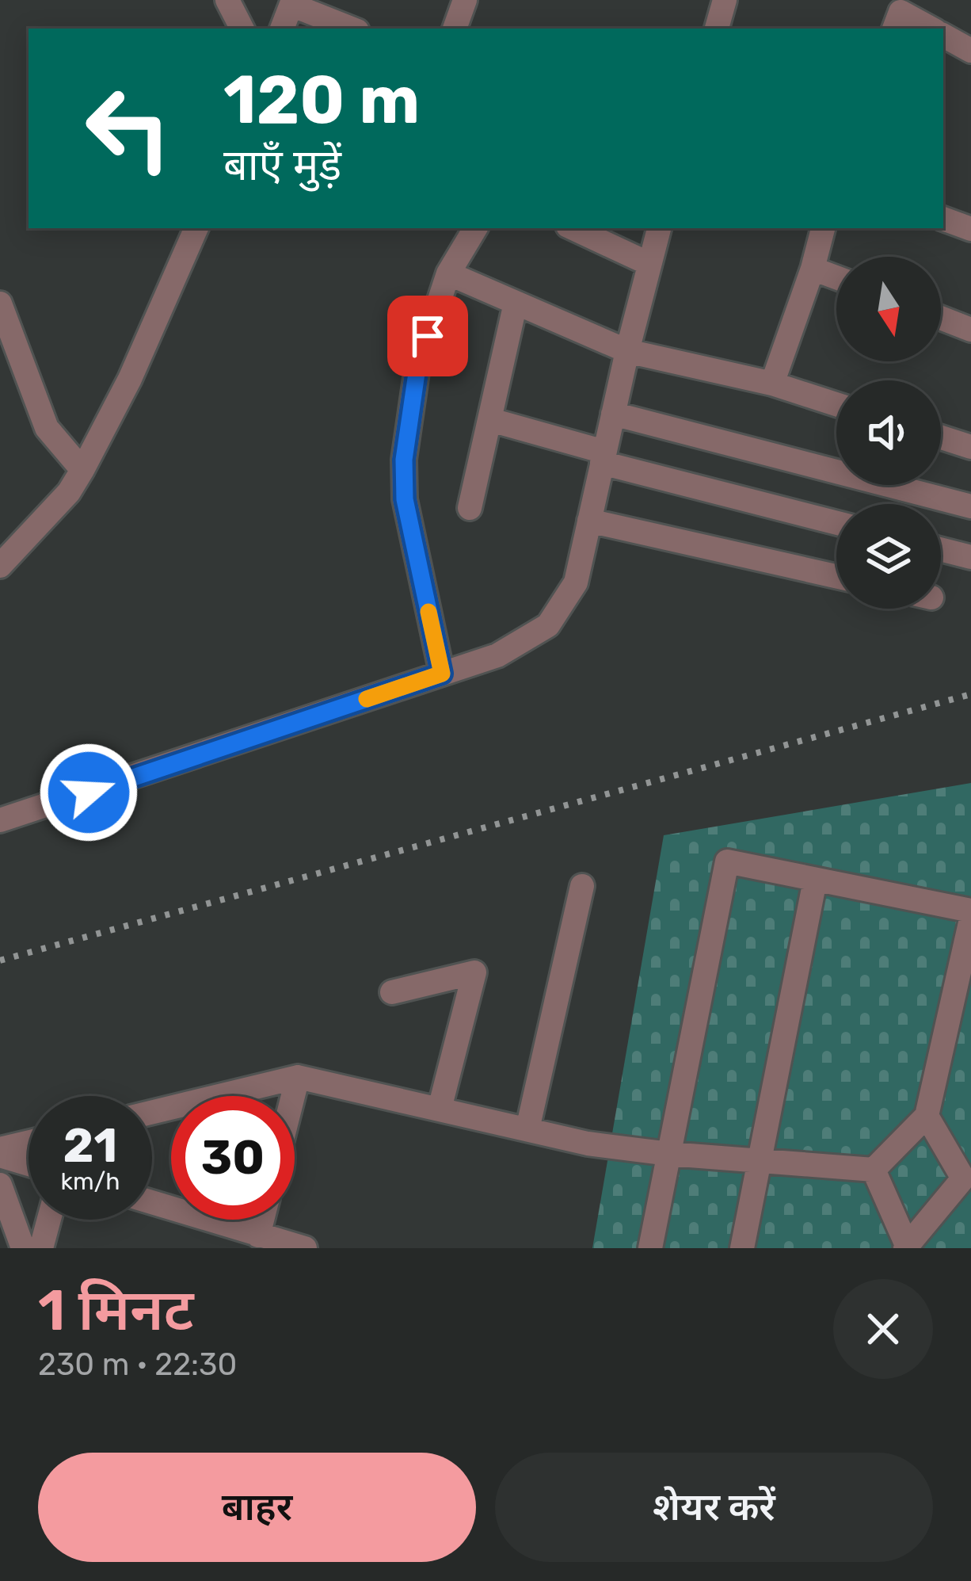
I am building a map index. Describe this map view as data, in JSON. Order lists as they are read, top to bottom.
{
  "north": "bottom",
  "page": {
    "turn": ["120 m", "बाएँ मुड़ें"],
    "speed": "21 km/h",
    "limit": "30",
    "heading": ["1 मिनट", "230 m · 22:30"],
    "buttons": ["बाहर", "शेयर करें"]
  }
}
